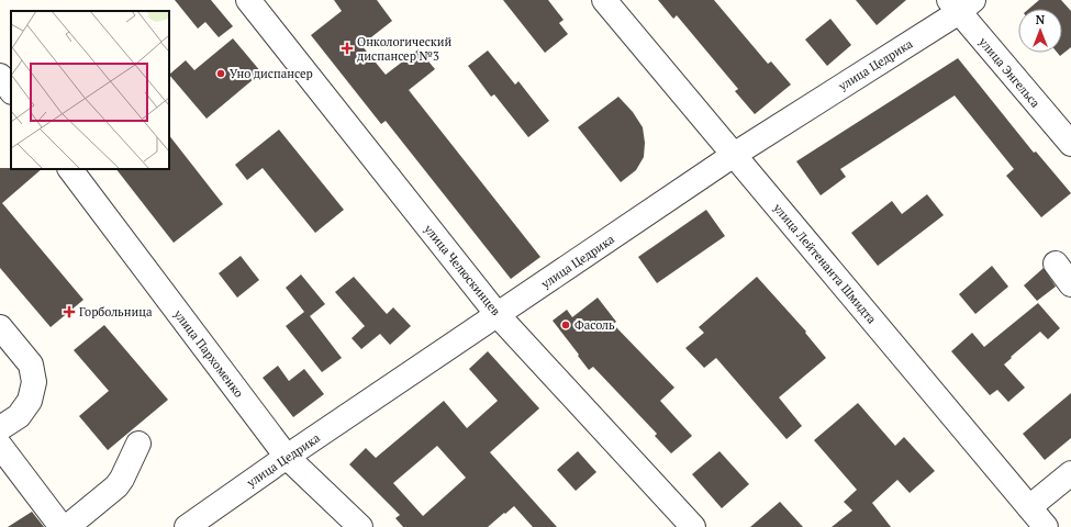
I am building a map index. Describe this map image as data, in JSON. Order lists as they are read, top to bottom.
{
  "streets": {
    "street": [
      "улица Цедрика",
      "улица Энгельса",
      "улица Лейтенанта Шмидта",
      "улица Челюскинцев",
      "улица Пархоменко"
    ]
  },
  "crossings": [
    ["улица Цедрика", "улица Энгельса"],
    ["улица Цедрика", "улица Лейтенанта Шмидта"],
    ["улица Цедрика", "улица Челюскинцев"],
    ["улица Цедрика", "улица Пархоменко"]
  ],
  "places": {
    "health": ["Онкологический диспансер №3", "Горбольница"],
    "other": ["Уно диспансер", "Фасоль"]
  },
  "north": "top"
}
